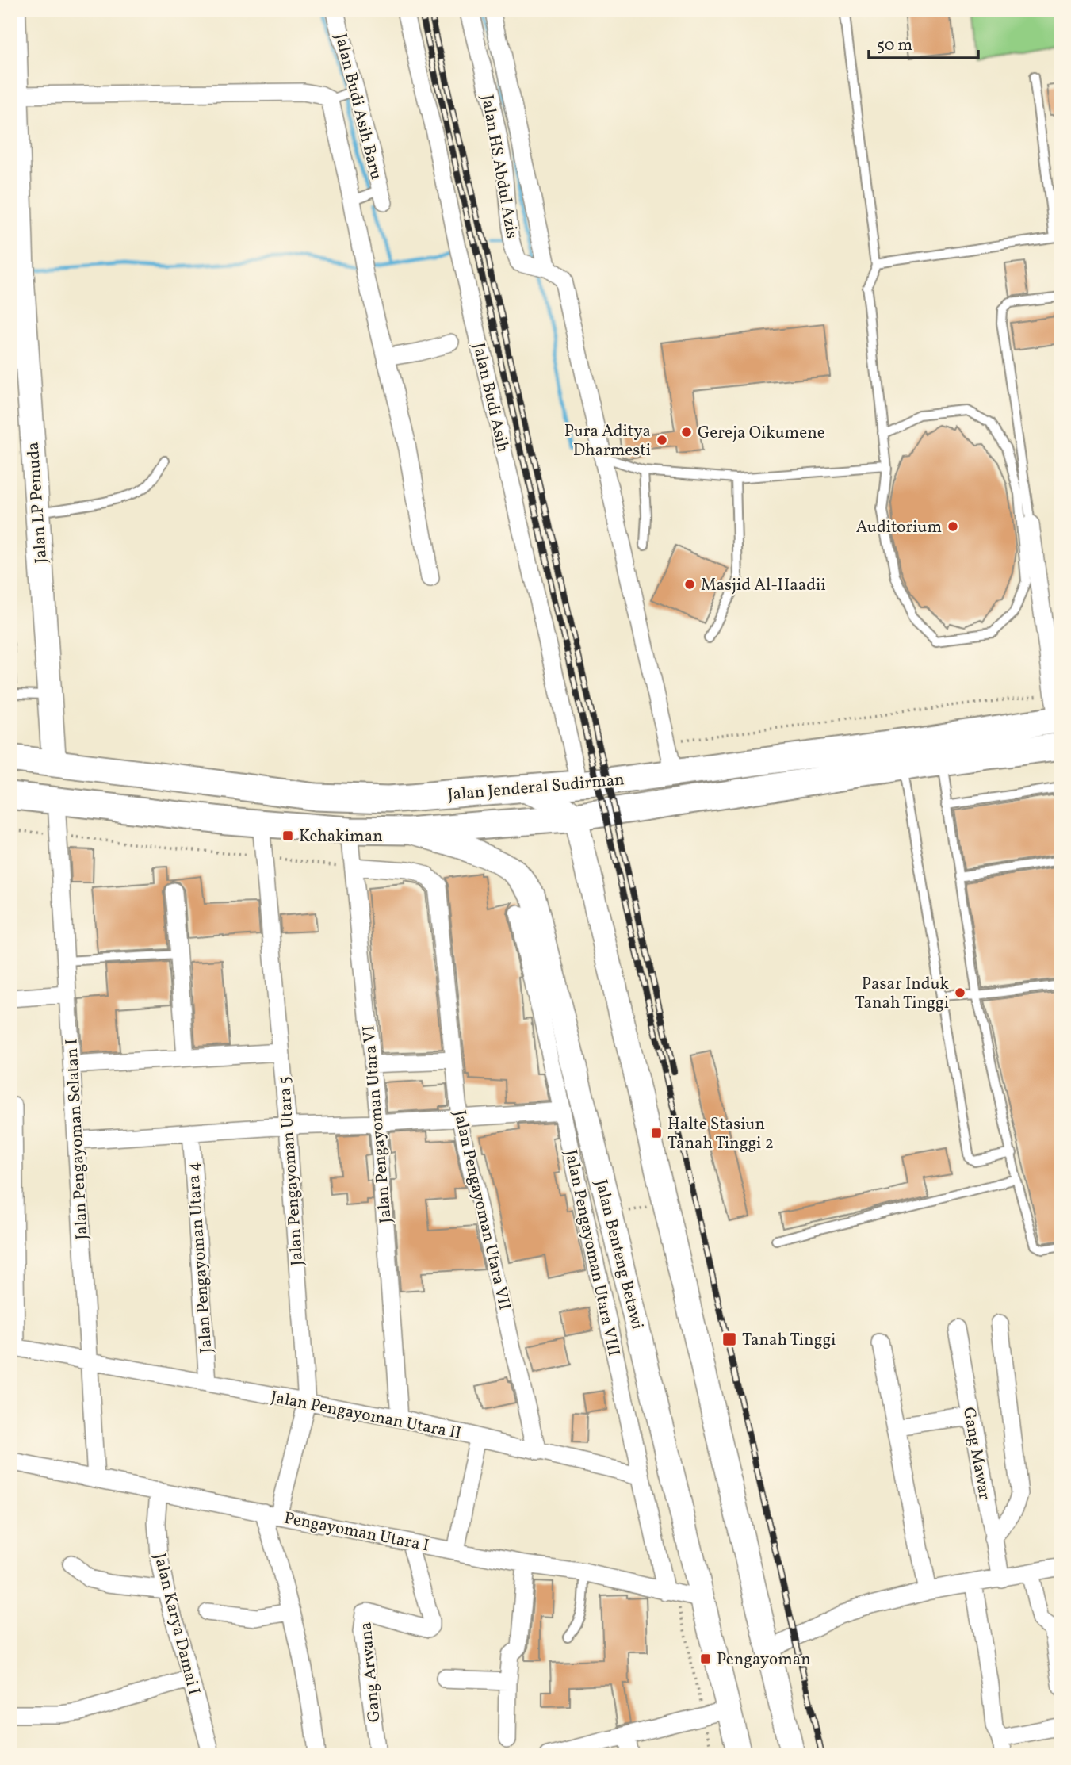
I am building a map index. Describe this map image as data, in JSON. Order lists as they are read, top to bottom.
{
  "streets": {
    "main road": ["Jalan LP Pemuda", "Jalan Jenderal Sudirman", "Jalan Benteng Betawi"],
    "street": [
      "Jalan Budi Asih Baru",
      "Jalan HS Abdul Azis",
      "Jalan Budi Asih",
      "Jalan Pengayoman Utara VI",
      "Jalan Pengayoman Selatan I",
      "Jalan Pengayoman Utara 5",
      "Jalan Pengayoman Utara VII",
      "Jalan Pengayoman Utara VIII",
      "Jalan Pengayoman Utara 4",
      "Jalan Pengayoman Utara II",
      "Gang Mawar",
      "Pengayoman Utara I",
      "Jalan Karya Damai I",
      "Gang Arwana"
    ]
  },
  "crossings": [
    ["Jalan Budi Asih", "Jalan Jenderal Sudirman"],
    ["Jalan LP Pemuda", "Jalan Jenderal Sudirman"],
    ["Jalan Jenderal Sudirman", "Jalan Pengayoman Utara VI"],
    ["Jalan Jenderal Sudirman", "Jalan Pengayoman Selatan I"],
    ["Jalan Jenderal Sudirman", "Jalan Pengayoman Utara 5"],
    ["Jalan Jenderal Sudirman", "Jalan Benteng Betawi"],
    ["Jalan Pengayoman Utara VI", "Jalan Pengayoman Utara VII"],
    ["Jalan Pengayoman Utara VI", "Jalan Pengayoman Utara II"],
    ["Jalan Pengayoman Selatan I", "Jalan Pengayoman Utara II"],
    ["Jalan Pengayoman Selatan I", "Pengayoman Utara I"],
    ["Jalan Pengayoman Utara 5", "Jalan Pengayoman Utara II"],
    ["Jalan Pengayoman Utara 5", "Pengayoman Utara I"],
    ["Jalan Pengayoman Utara VII", "Jalan Pengayoman Utara II"],
    ["Jalan Pengayoman Utara VIII", "Jalan Pengayoman Utara II"],
    ["Jalan Pengayoman Utara VIII", "Pengayoman Utara I"],
    ["Jalan Benteng Betawi", "Pengayoman Utara I"],
    ["Jalan Pengayoman Utara 4", "Jalan Pengayoman Utara II"],
    ["Pengayoman Utara I", "Jalan Karya Damai I"],
    ["Pengayoman Utara I", "Gang Arwana"]
  ],
  "places": {
    "other": [
      "Gereja Oikumene",
      "Pura Aditya Dharmesti",
      "Auditorium",
      "Masjid Al-Haadii",
      "Pasar Induk Tanah Tinggi"
    ],
    "transit": [
      "Kehakiman",
      "Halte Stasiun Tanah Tinggi 2",
      "Tanah Tinggi",
      "Pengayoman"
    ]
  },
  "scale_bar": "50 m"
}
